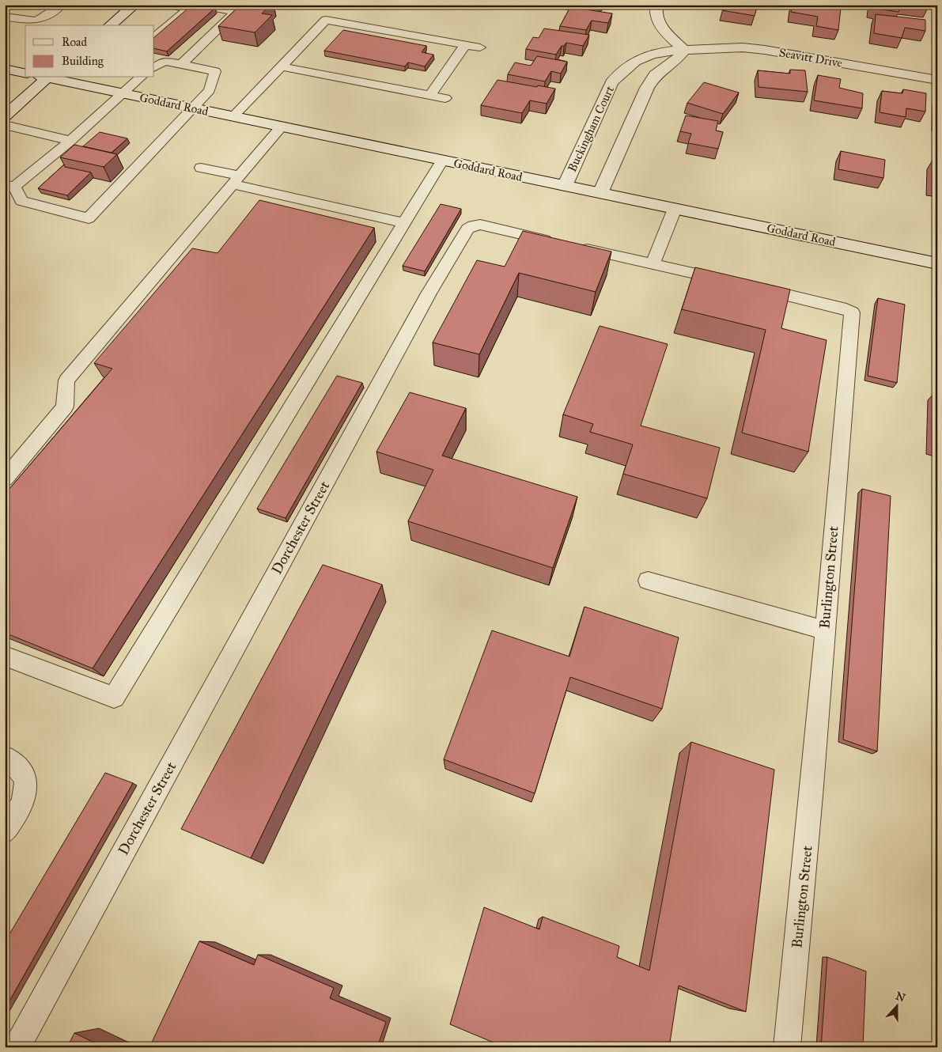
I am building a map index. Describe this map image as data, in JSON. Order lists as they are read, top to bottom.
{
  "streets": {
    "main road": ["Seavitt Drive", "Goddard Road", "Buckingham Court"],
    "lane": ["Dorchester Street", "Burlington Street"]
  },
  "crossings": [
    ["Seavitt Drive", "Buckingham Court"],
    ["Goddard Road", "Buckingham Court"],
    ["Dorchester Street", "Burlington Street"]
  ],
  "legend": ["Road", "Building"],
  "north": "top"
}
